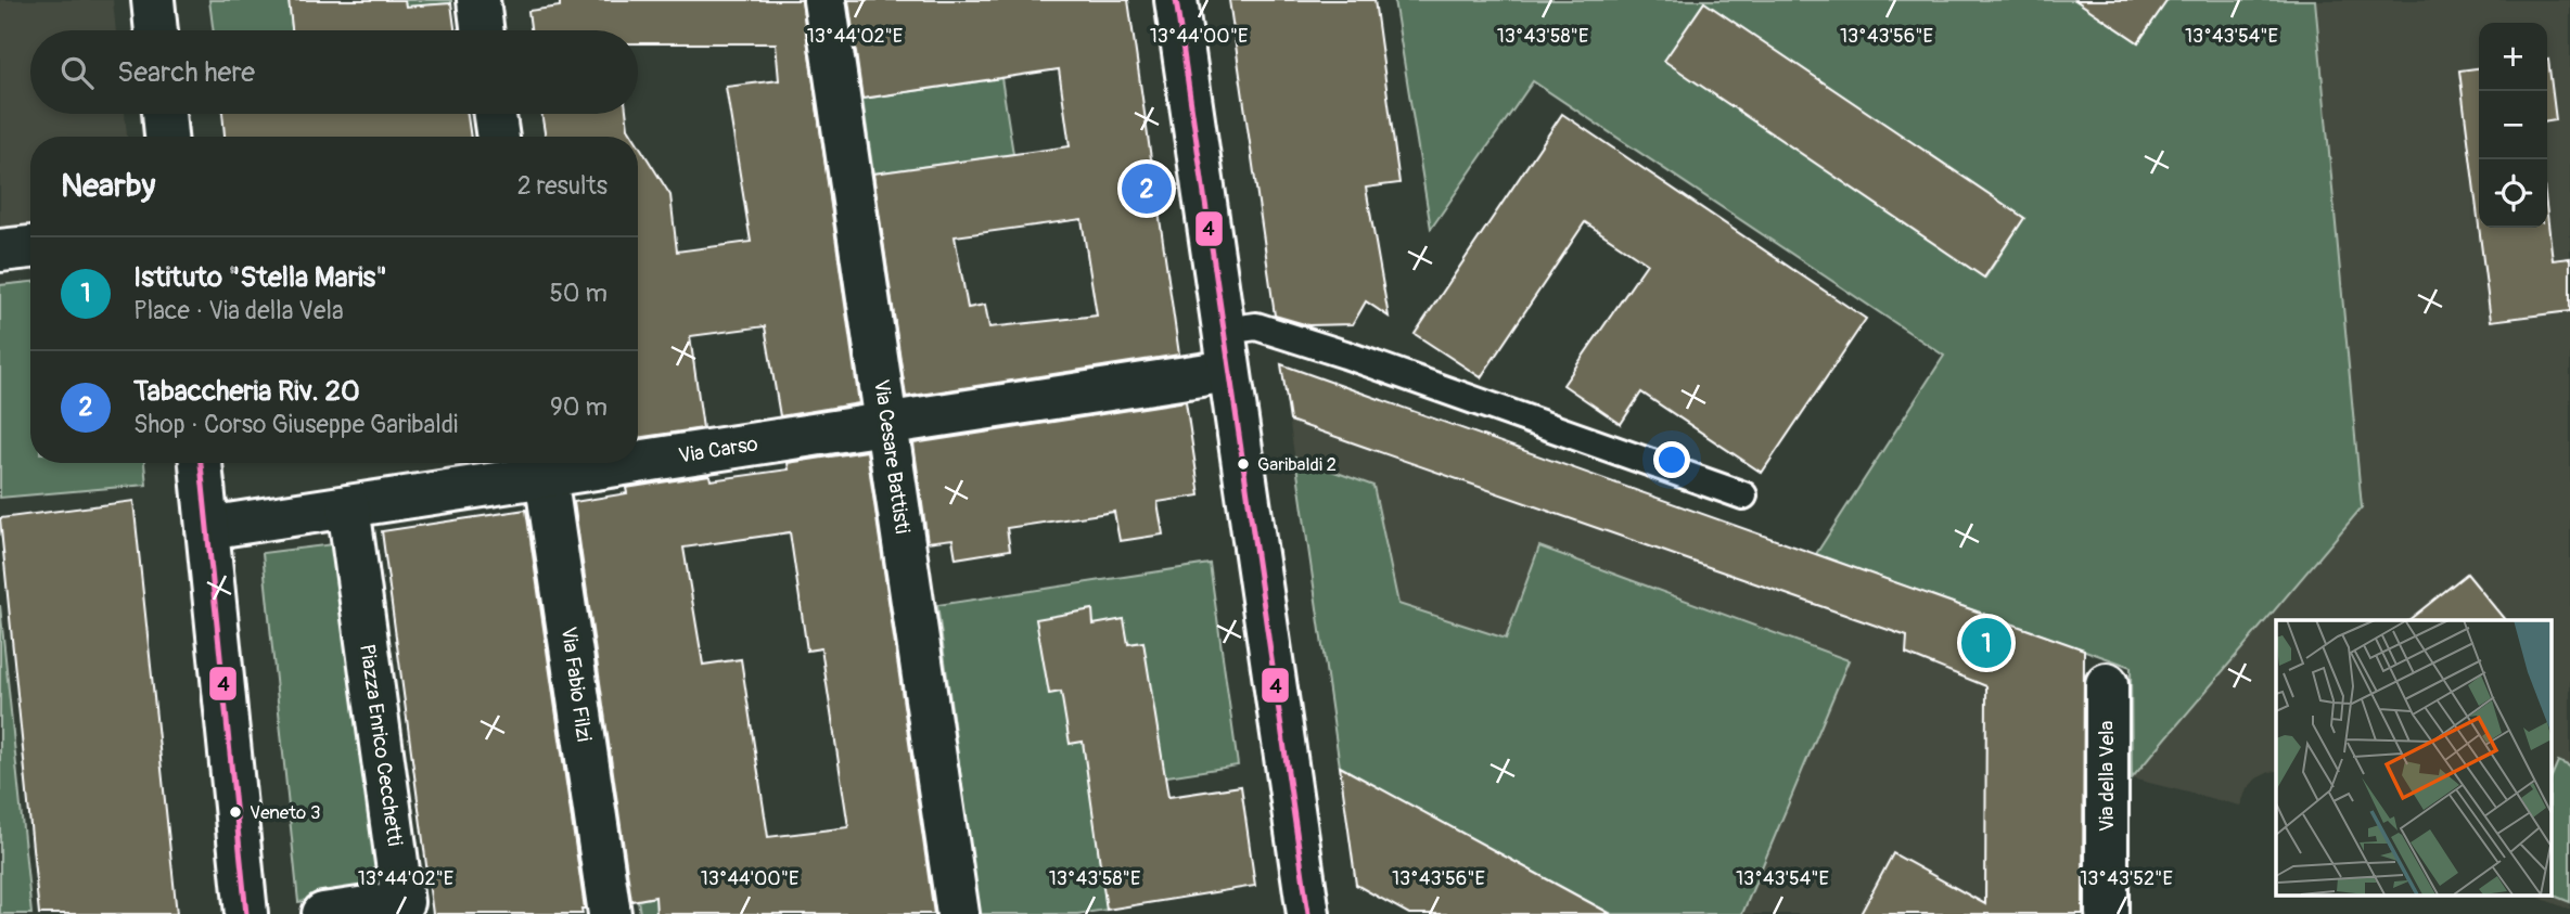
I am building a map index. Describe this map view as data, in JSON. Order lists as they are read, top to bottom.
{
  "streets": {
    "street": [
      "Via Carso",
      "Via Cesare Battisti",
      "Via Fabio Filzi",
      "Piazza Enrico Cecchetti",
      "Via della Vela"
    ]
  },
  "crossings": [
    ["Via Carso", "Via Cesare Battisti"],
    ["Via Carso", "Via Fabio Filzi"],
    ["Via Carso", "Piazza Enrico Cecchetti"]
  ],
  "places": ["Garibaldi 2", "Veneto 3"],
  "lines": ["transit line 4"],
  "page": {
    "map_buttons": ["+", "−"],
    "search": "Search here",
    "heading": ["Nearby", "2 results"],
    "pins": ["2", "1"],
    "list": [
      {
        "mark": "1",
        "name": "Istituto \"Stella Maris\"",
        "note": "Place · Via della Vela",
        "value": "50 m"
      },
      {
        "mark": "2",
        "name": "Tabaccheria Riv. 20",
        "note": "Shop · Corso Giuseppe Garibaldi",
        "value": "90 m"
      }
    ]
  },
  "coordinates": [
    "13°44'02\"E",
    "13°44'00\"E",
    "13°43'58\"E",
    "13°43'56\"E",
    "13°43'54\"E",
    "13°43'52\"E"
  ]
}
